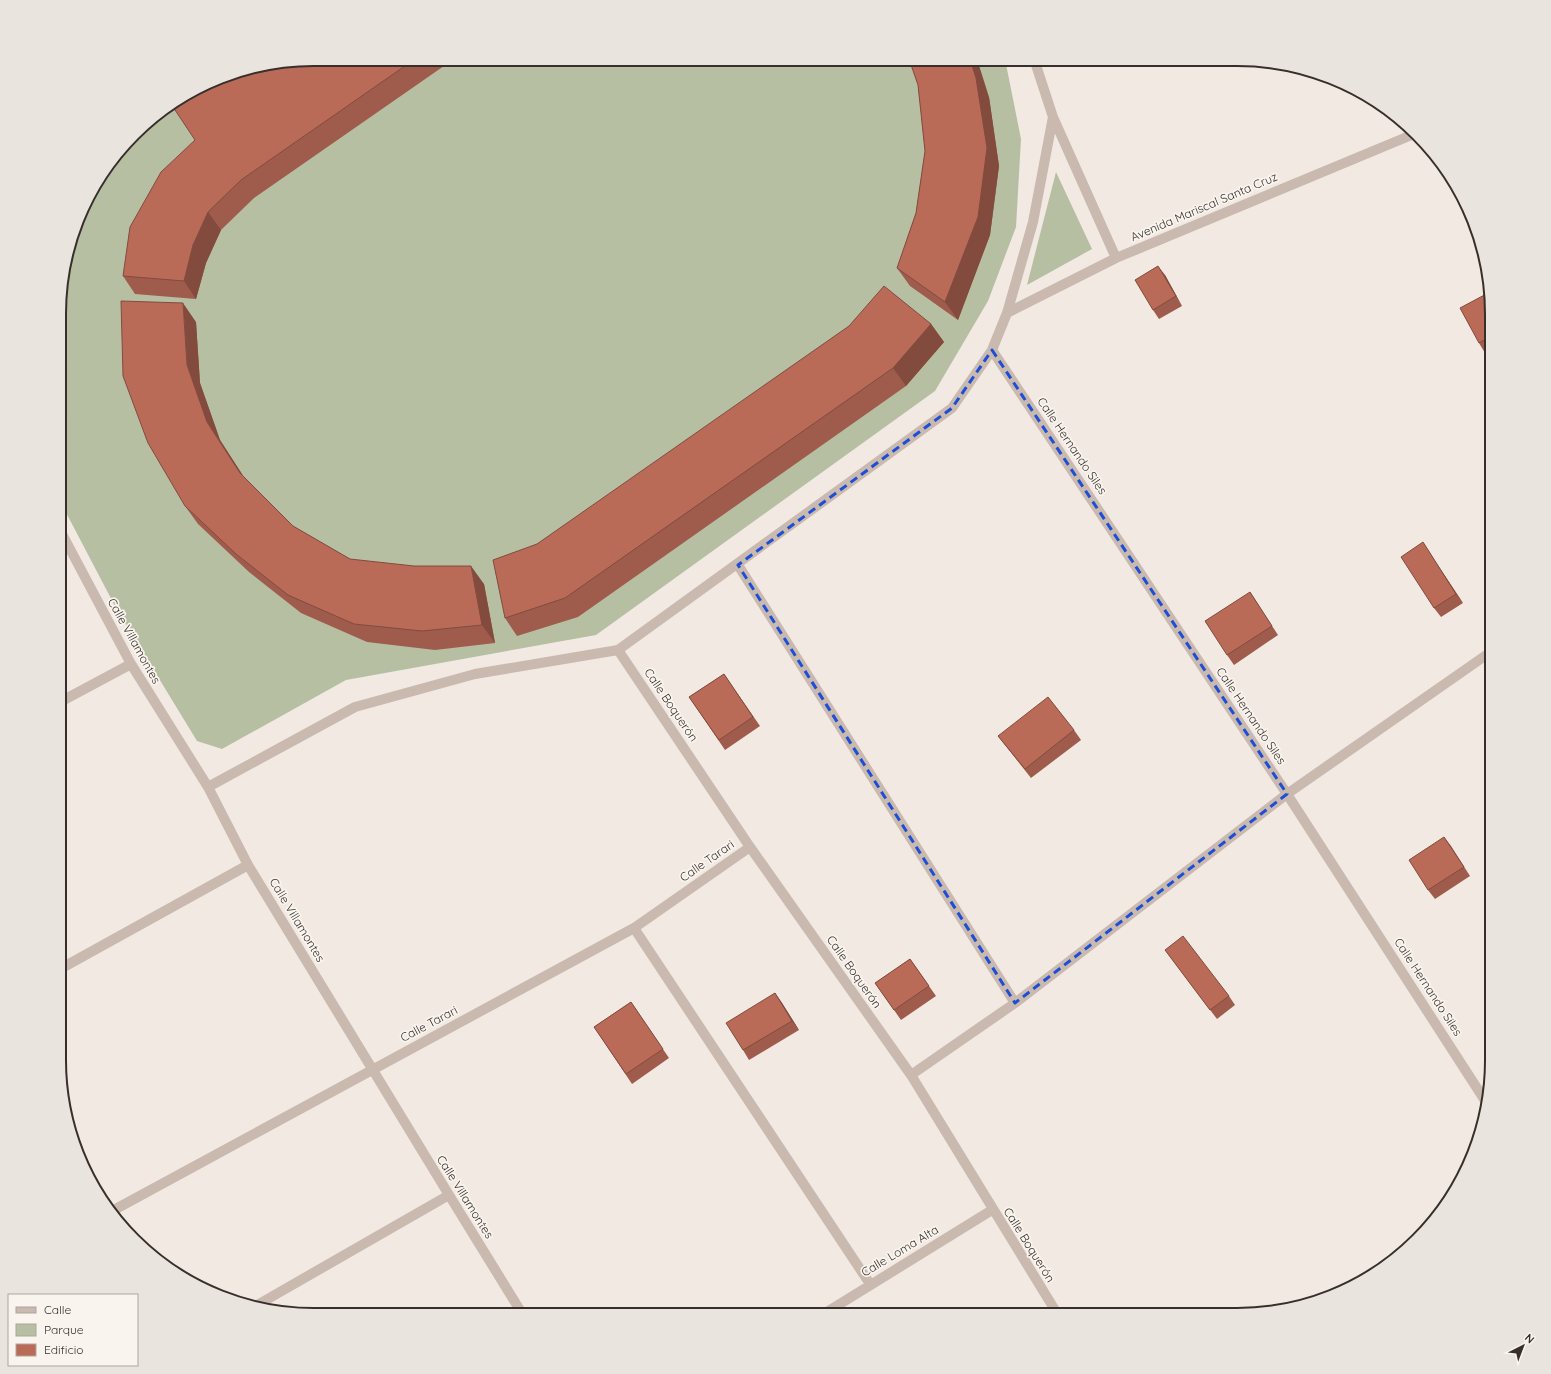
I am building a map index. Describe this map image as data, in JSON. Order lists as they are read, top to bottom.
{
  "streets": {
    "street": [
      "Avenida Mariscal Santa Cruz",
      "Calle Hernando Siles",
      "Calle Villamontes",
      "Calle Boquerón",
      "Calle Tarari",
      "Calle Loma Alta"
    ]
  },
  "crossings": [
    ["Calle Villamontes", "Calle Tarari"],
    ["Calle Boquerón", "Calle Tarari"],
    ["Calle Boquerón", "Calle Loma Alta"]
  ],
  "legend": ["Calle", "Parque", "Edificio"],
  "north": "top right"
}
